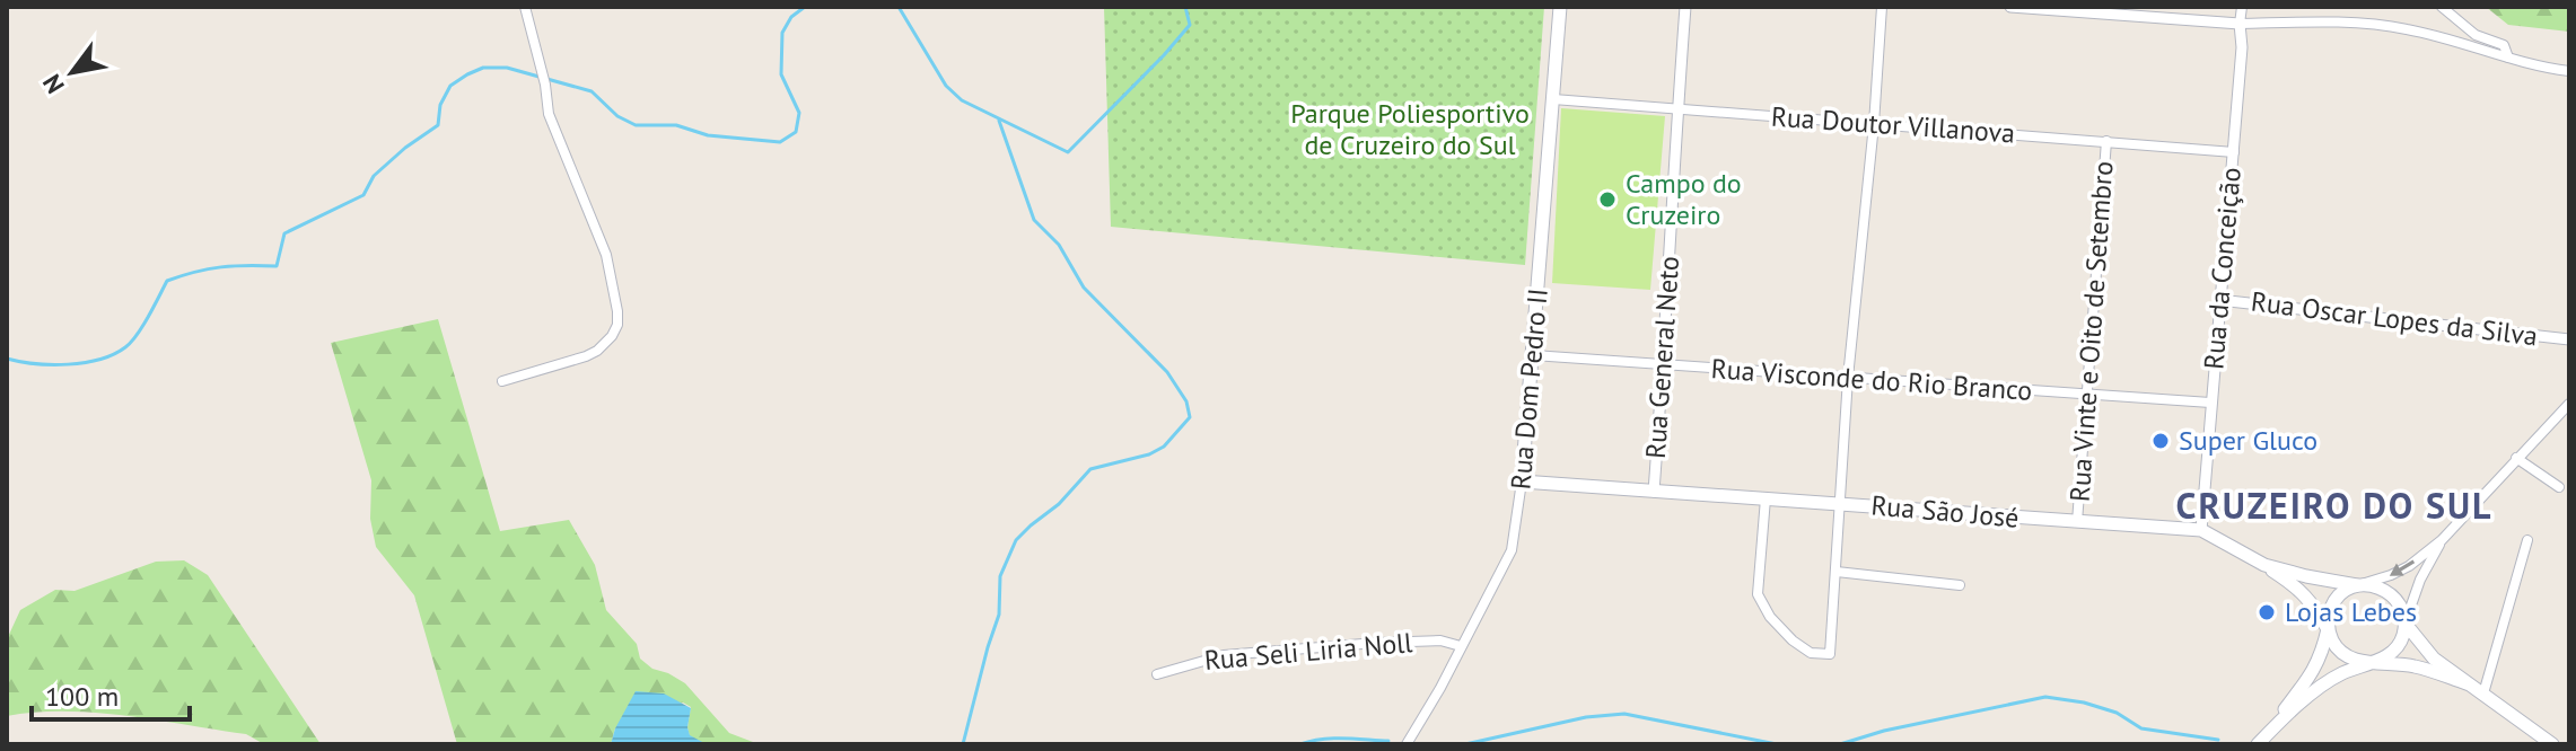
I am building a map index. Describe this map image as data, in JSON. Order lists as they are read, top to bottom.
{
  "streets": {
    "main road": ["Rua Dom Pedro II", "Rua São José"],
    "street": [
      "Rua Doutor Villanova",
      "Rua da Conceição",
      "Rua Oscar Lopes da Silva",
      "Rua Vinte e Oito de Setembro",
      "Rua General Neto",
      "Rua Visconde do Rio Branco",
      "Rua Seli Liria Noll"
    ]
  },
  "crossings": [
    ["Rua Doutor Villanova", "Rua da Conceição"],
    ["Rua Doutor Villanova", "Rua Vinte e Oito de Setembro"],
    ["Rua Doutor Villanova", "Rua General Neto"],
    ["Rua Doutor Villanova", "Rua Dom Pedro II"],
    ["Rua da Conceição", "Rua Oscar Lopes da Silva"],
    ["Rua da Conceição", "Rua Visconde do Rio Branco"],
    ["Rua da Conceição", "Rua São José"],
    ["Rua Vinte e Oito de Setembro", "Rua Visconde do Rio Branco"],
    ["Rua Vinte e Oito de Setembro", "Rua São José"],
    ["Rua General Neto", "Rua Visconde do Rio Branco"],
    ["Rua General Neto", "Rua São José"],
    ["Rua Visconde do Rio Branco", "Rua Dom Pedro II"],
    ["Rua Dom Pedro II", "Rua São José"],
    ["Rua Dom Pedro II", "Rua Seli Liria Noll"]
  ],
  "districts": ["CRUZEIRO DO SUL"],
  "parks": ["Parque Poliesportivo de Cruzeiro do Sul"],
  "places": ["Campo do Cruzeiro", "Super Gluco", "Lojas Lebes"],
  "scale_bar": "100 m",
  "north": "bottom left"
}
